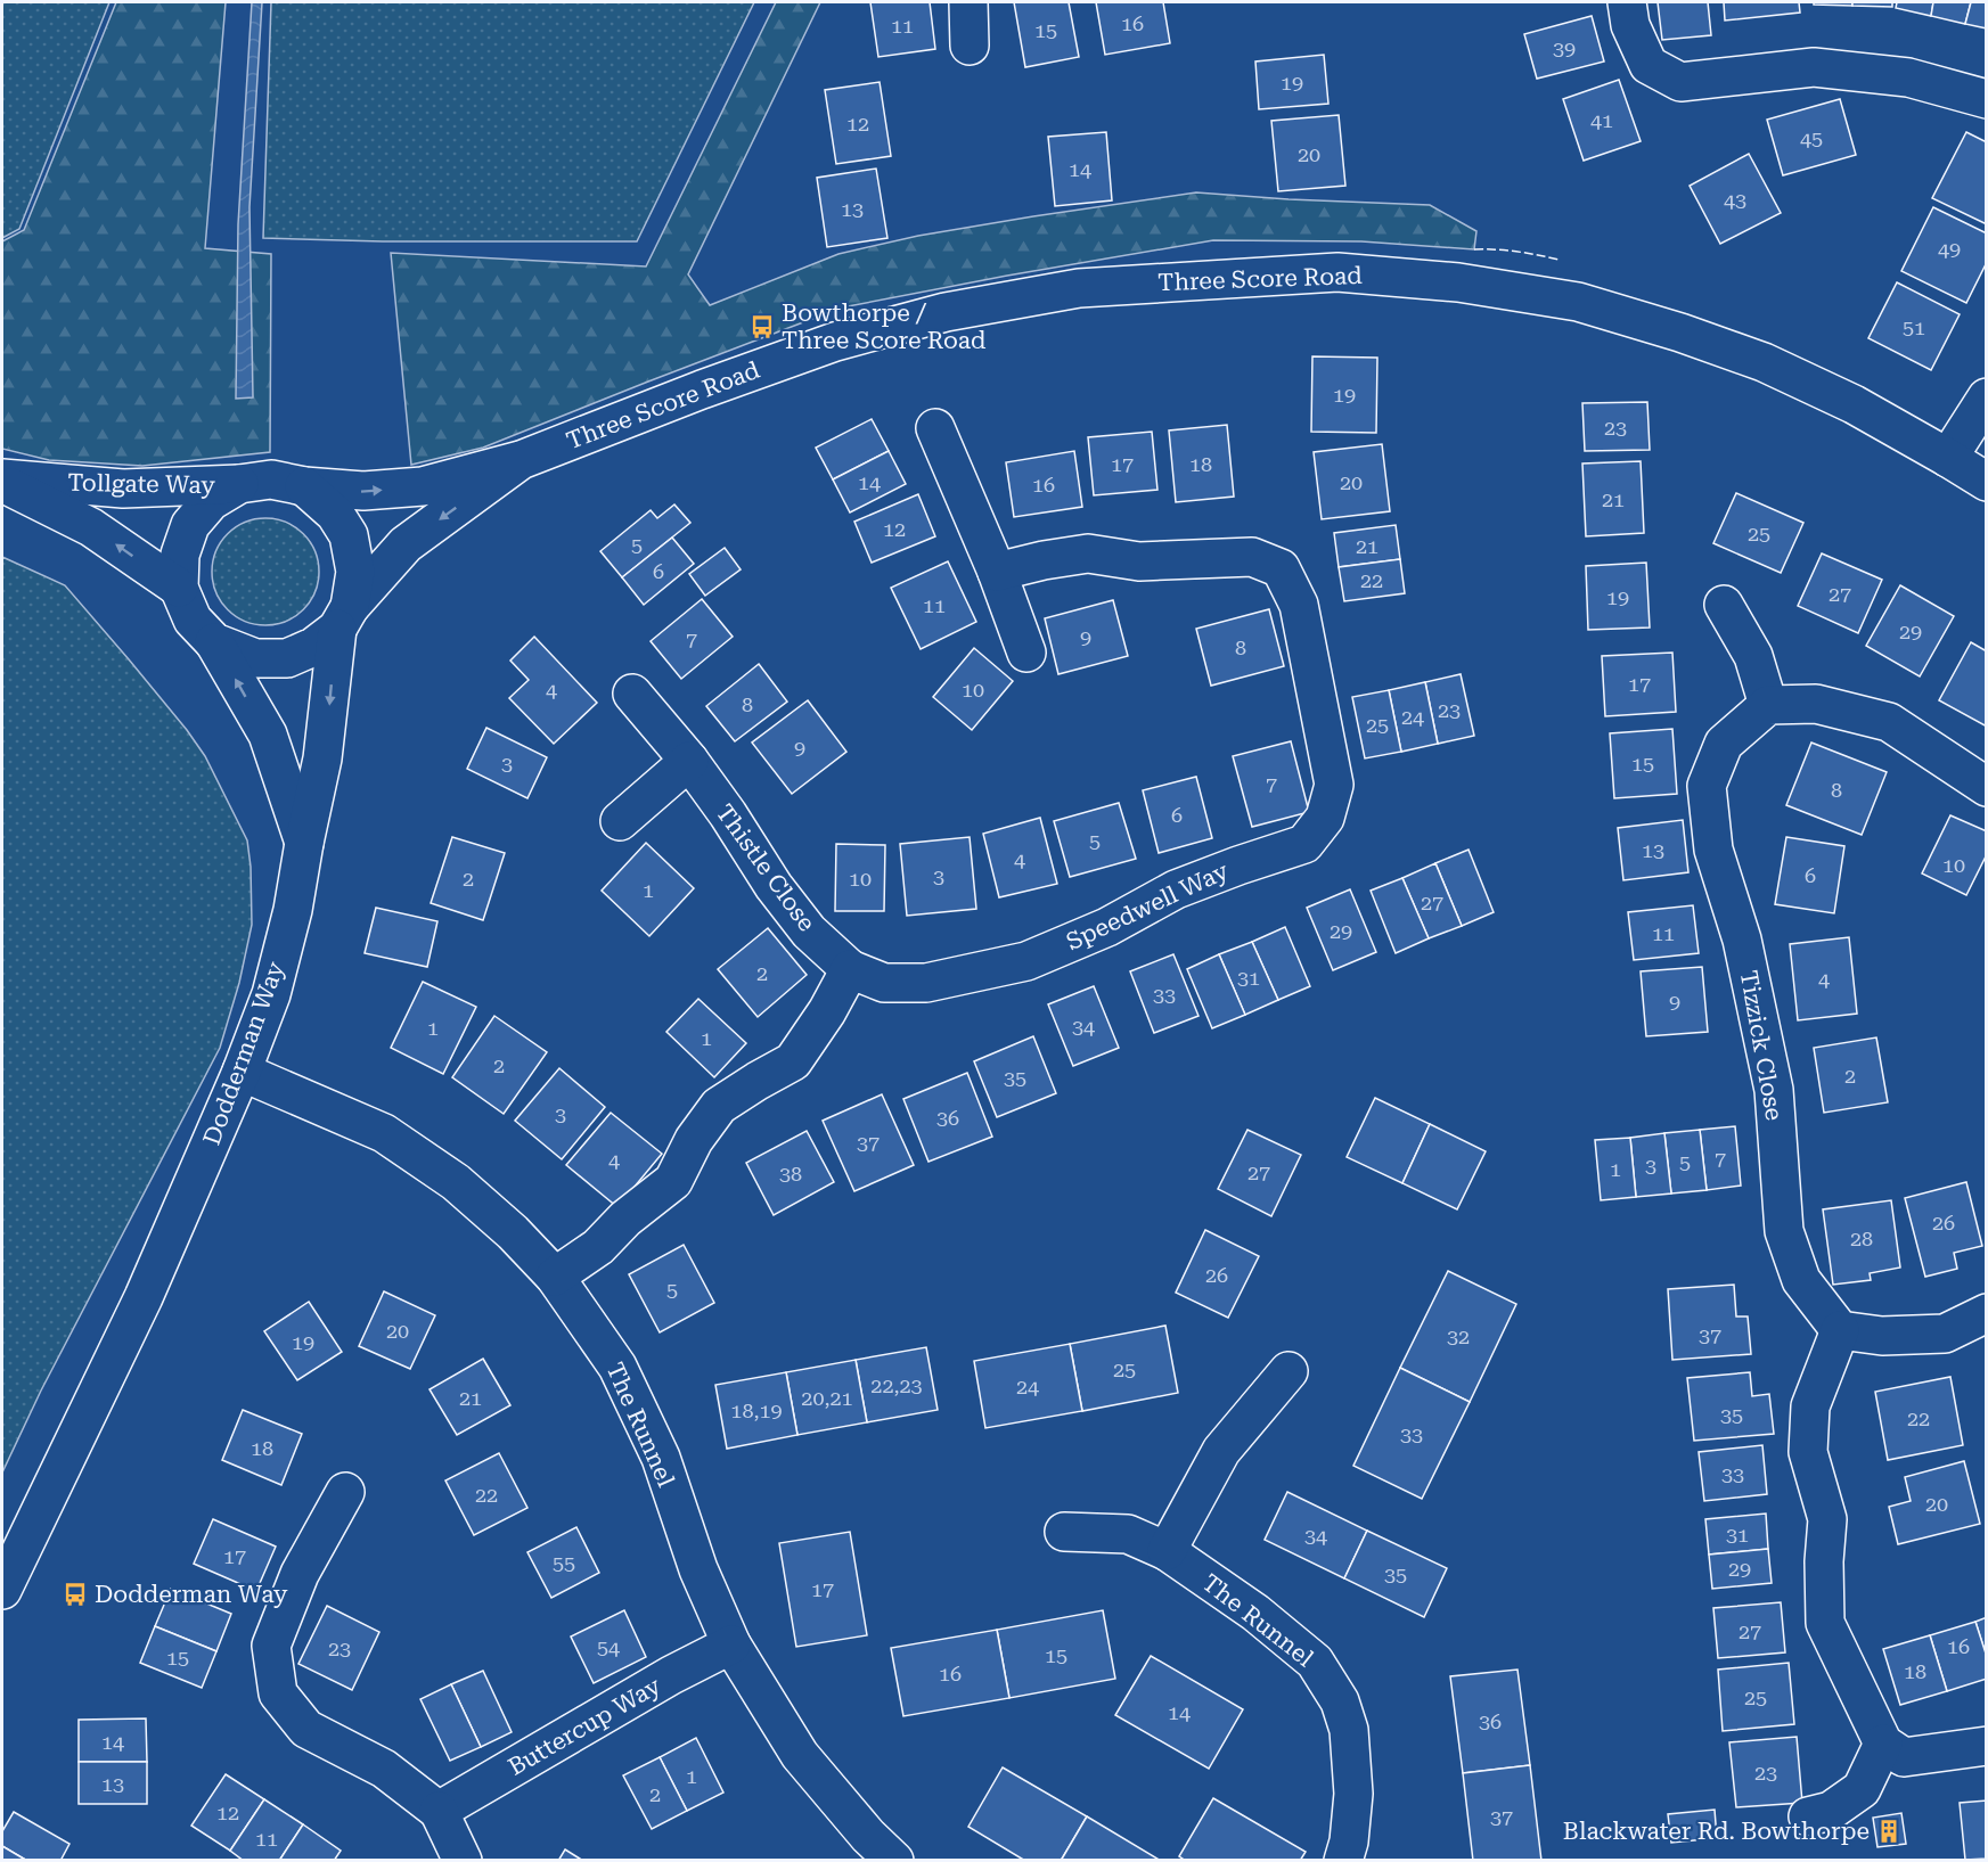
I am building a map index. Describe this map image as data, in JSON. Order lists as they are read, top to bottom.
{
  "streets": {
    "street": [
      "Three Score Road",
      "Tollgate Way",
      "Thistle Close",
      "Speedwell Way",
      "Tizzick Close",
      "Dodderman Way",
      "The Runnel",
      "Buttercup Way"
    ]
  },
  "crossings": [
    ["Three Score Road", "Tollgate Way"],
    ["Three Score Road", "Dodderman Way"],
    ["Tollgate Way", "Dodderman Way"],
    ["Thistle Close", "Speedwell Way"],
    ["Dodderman Way", "The Runnel"],
    ["The Runnel", "Buttercup Way"]
  ],
  "one_way": ["Tollgate Way"],
  "places": {
    "bus stop": ["Bowthorpe / Three Score Road", "Dodderman Way"],
    "building": ["Blackwater Rd. Bowthorpe"]
  },
  "house_numbers": [
    "16",
    "11",
    "15",
    "39",
    "19",
    "41",
    "12",
    "45",
    "20",
    "14",
    "43",
    "13",
    "49",
    "51",
    "19",
    "23",
    "17",
    "18",
    "14",
    "20",
    "16",
    "21",
    "12",
    "25",
    "5",
    "21",
    "6",
    "22",
    "27",
    "19",
    "11",
    "29",
    "9",
    "7",
    "8",
    "17",
    "4",
    "10",
    "8",
    "23",
    "24",
    "25",
    "9",
    "3",
    "15",
    "7",
    "8",
    "6",
    "5",
    "13",
    "4",
    "10",
    "6",
    "3",
    "2",
    "10",
    "1",
    "27",
    "29",
    "11",
    "2",
    "31",
    "4",
    "33",
    "9",
    "34",
    "1",
    "1",
    "2",
    "2",
    "35",
    "3",
    "36",
    "37",
    "7",
    "4",
    "5",
    "3",
    "1",
    "27",
    "38",
    "26",
    "28",
    "26",
    "5",
    "20",
    "37",
    "32",
    "19",
    "25",
    "22,23",
    "24",
    "21",
    "20,21",
    "18,19",
    "35",
    "22",
    "33",
    "18",
    "33",
    "22",
    "20",
    "31",
    "34",
    "17",
    "55",
    "29",
    "35",
    "17",
    "27",
    "16",
    "54",
    "23",
    "15",
    "15",
    "18",
    "16",
    "25",
    "14",
    "36",
    "14",
    "23",
    "1",
    "13",
    "2",
    "12",
    "37",
    "11"
  ]
}
